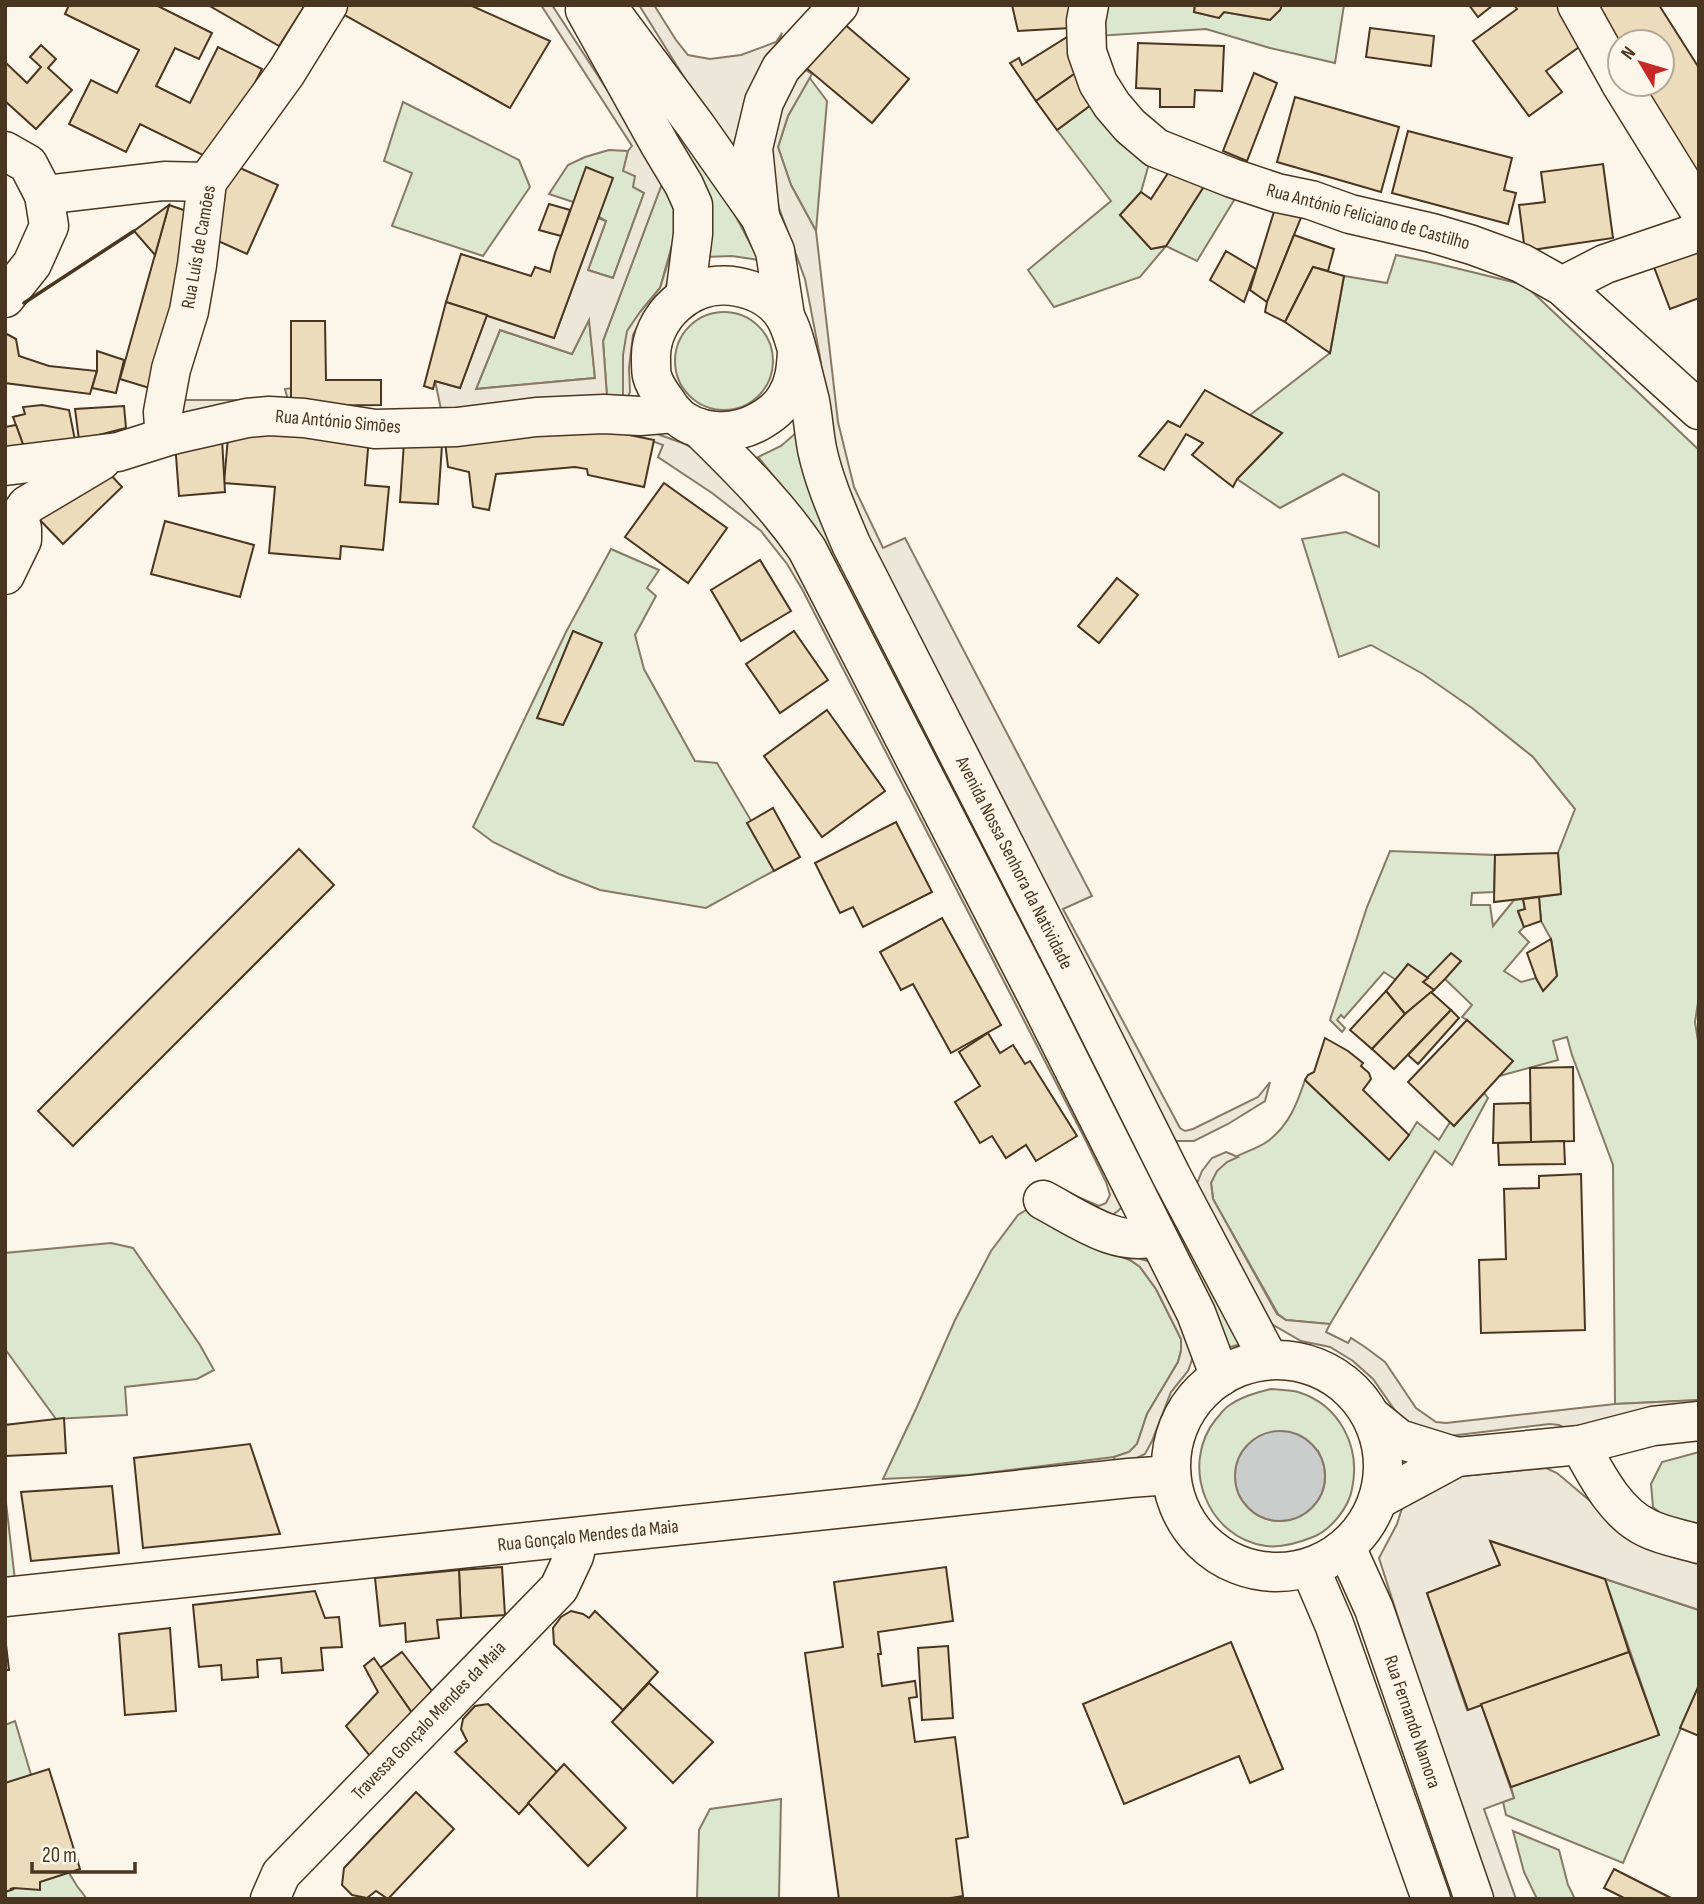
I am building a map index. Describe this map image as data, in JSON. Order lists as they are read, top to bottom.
{
  "streets": {
    "street": [
      "Rua António Feliciano de Castilho",
      "Rua Luís de Camões",
      "Rua António Simões",
      "Avenida Nossa Senhora da Natividade",
      "Rua Gonçalo Mendes da Maia",
      "Travessa Gonçalo Mendes da Maia",
      "Rua Fernando Namora"
    ]
  },
  "crossings": [
    ["Rua Luís de Camões", "Rua António Simões"],
    ["Rua António Simões", "Avenida Nossa Senhora da Natividade"],
    ["Avenida Nossa Senhora da Natividade", "Rua Gonçalo Mendes da Maia"],
    ["Avenida Nossa Senhora da Natividade", "Rua Fernando Namora"],
    ["Rua Gonçalo Mendes da Maia", "Travessa Gonçalo Mendes da Maia"],
    ["Rua Gonçalo Mendes da Maia", "Rua Fernando Namora"]
  ],
  "scale_bar": "20 m",
  "north": "top left"
}
